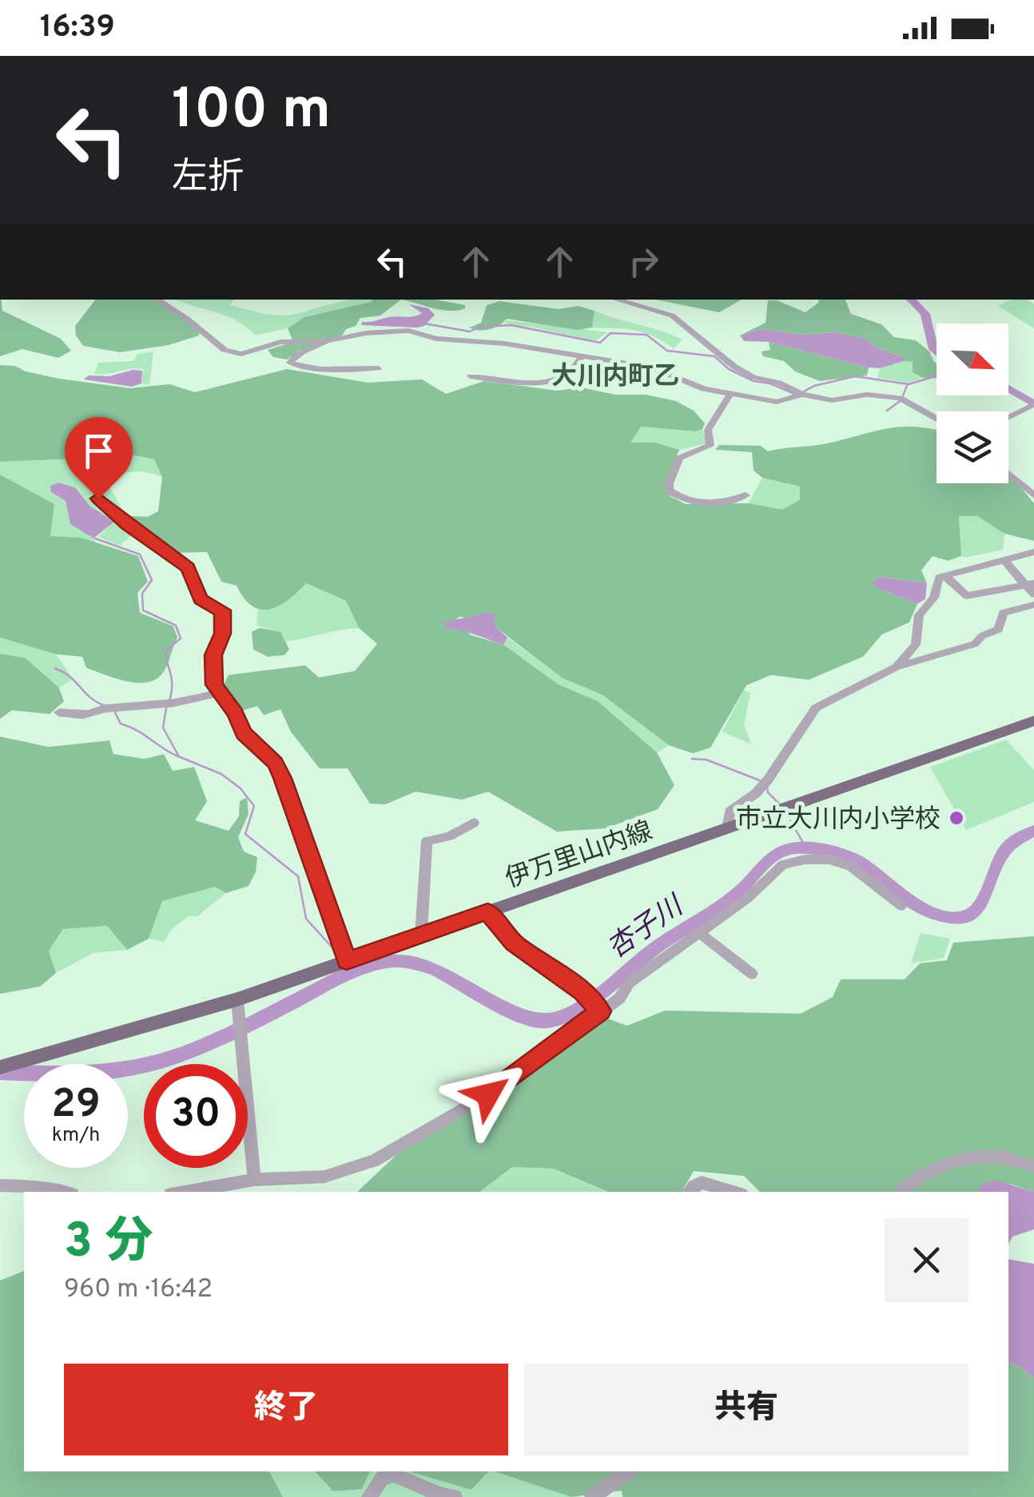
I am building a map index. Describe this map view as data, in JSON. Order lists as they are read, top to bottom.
{
  "streets": {
    "main road": ["伊万里山内線"]
  },
  "districts": ["大川内町乙"],
  "water": ["杏子川"],
  "places": ["市立大川内小学校"],
  "north": "bottom right",
  "page": {
    "status": "16:39",
    "turn": ["100 m", "左折"],
    "speed": "29 km/h",
    "limit": "30",
    "heading": ["3 分", "960 m · 16:42"],
    "buttons": ["終了", "共有"]
  }
}
